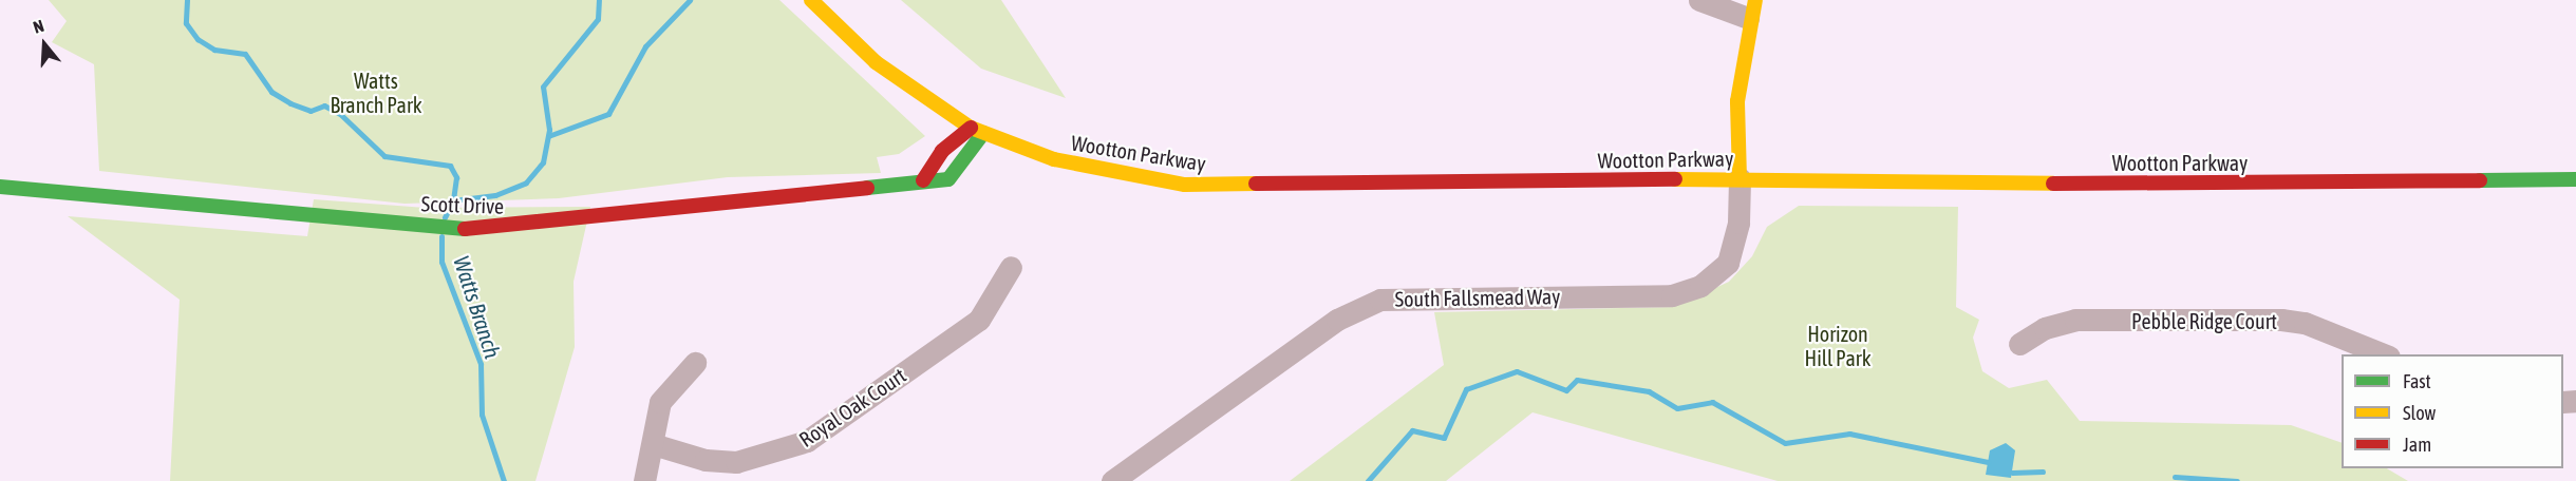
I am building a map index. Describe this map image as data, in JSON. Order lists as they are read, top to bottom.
{
  "streets": {
    "main road": ["Wootton Parkway", "Scott Drive"],
    "street": ["South Fallsmead Way", "Pebble Ridge Court", "Royal Oak Court"]
  },
  "crossings": [
    ["Wootton Parkway", "Scott Drive"],
    ["Wootton Parkway", "South Fallsmead Way"]
  ],
  "water": ["Watts Branch"],
  "parks": ["Watts Branch Park", "Horizon Hill Park"],
  "legend": ["Fast", "Slow", "Jam"],
  "north": "top"
}
